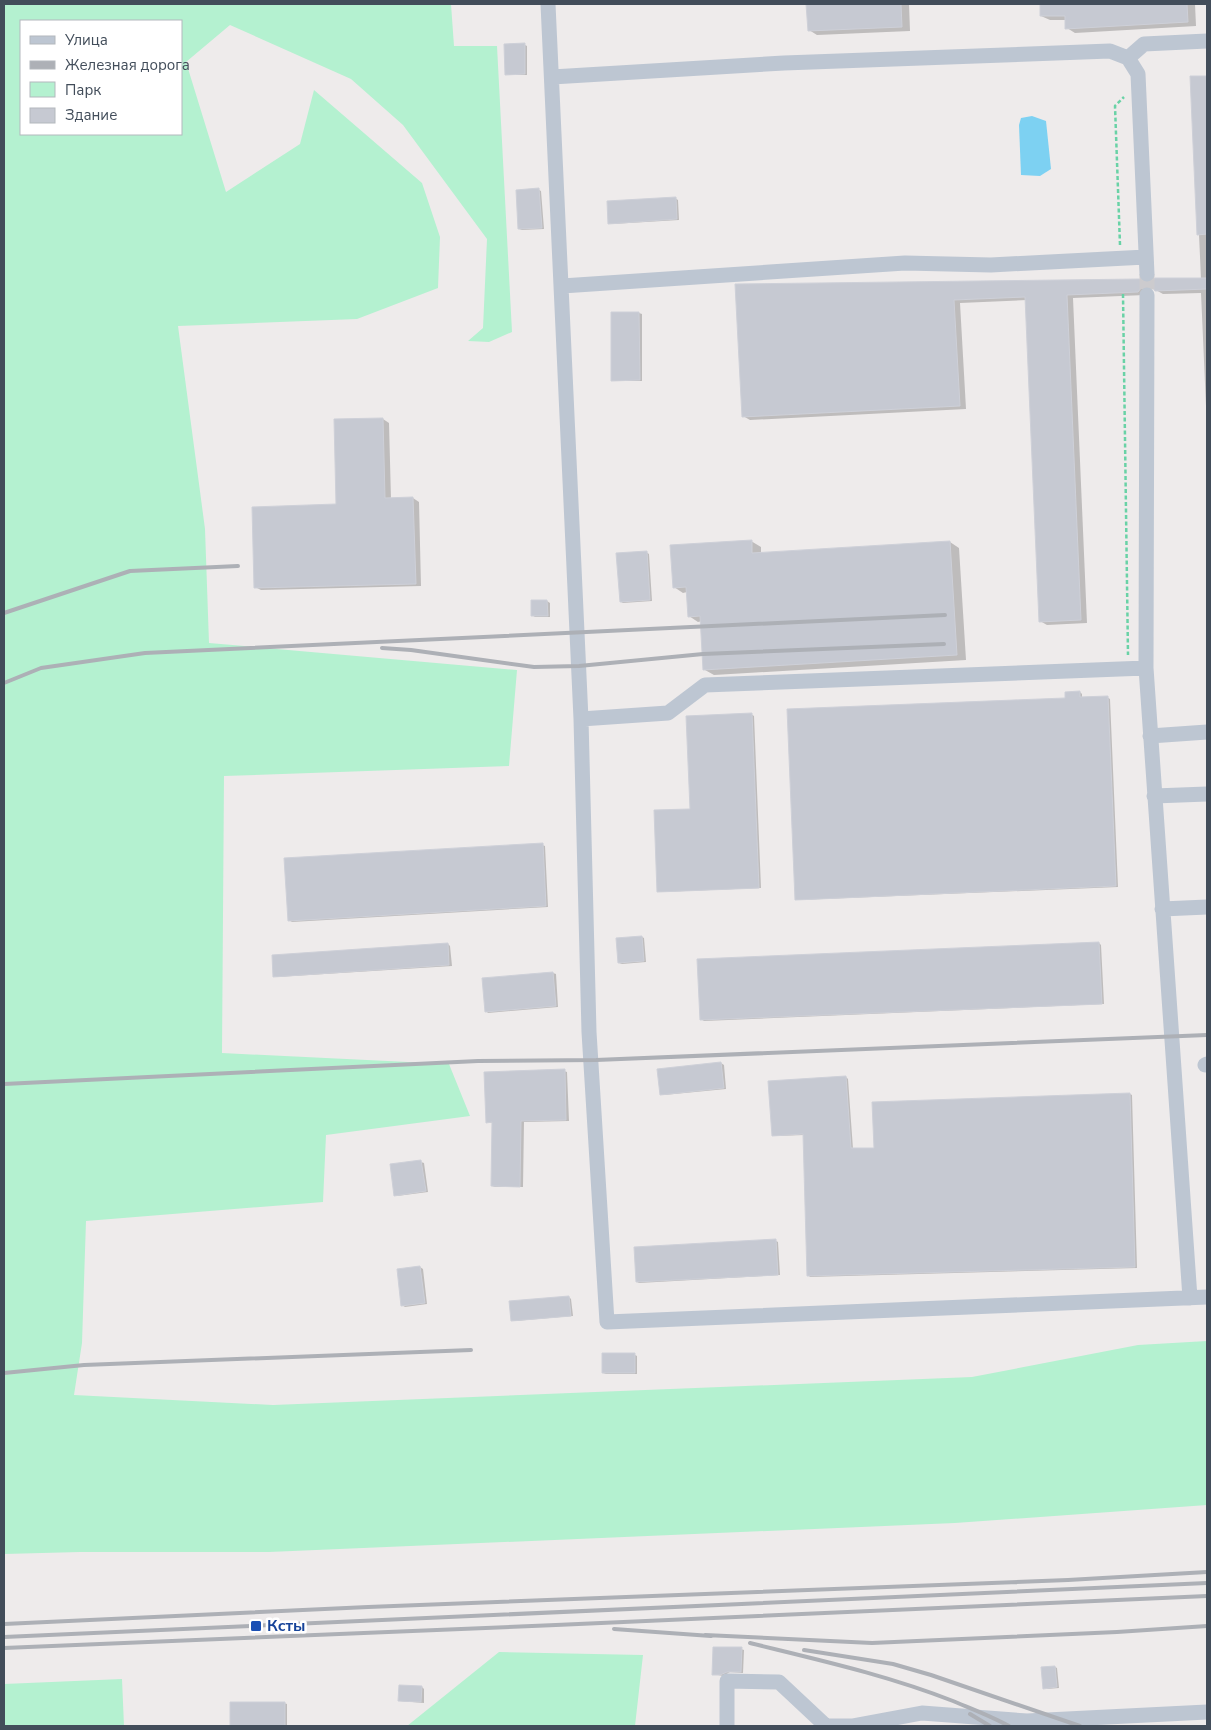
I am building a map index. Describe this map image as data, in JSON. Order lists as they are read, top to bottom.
{
  "places": {
    "transit": ["Ксты"]
  },
  "legend": [
    "Улица",
    "Железная дорога",
    "Парк",
    "Здание"
  ]
}
